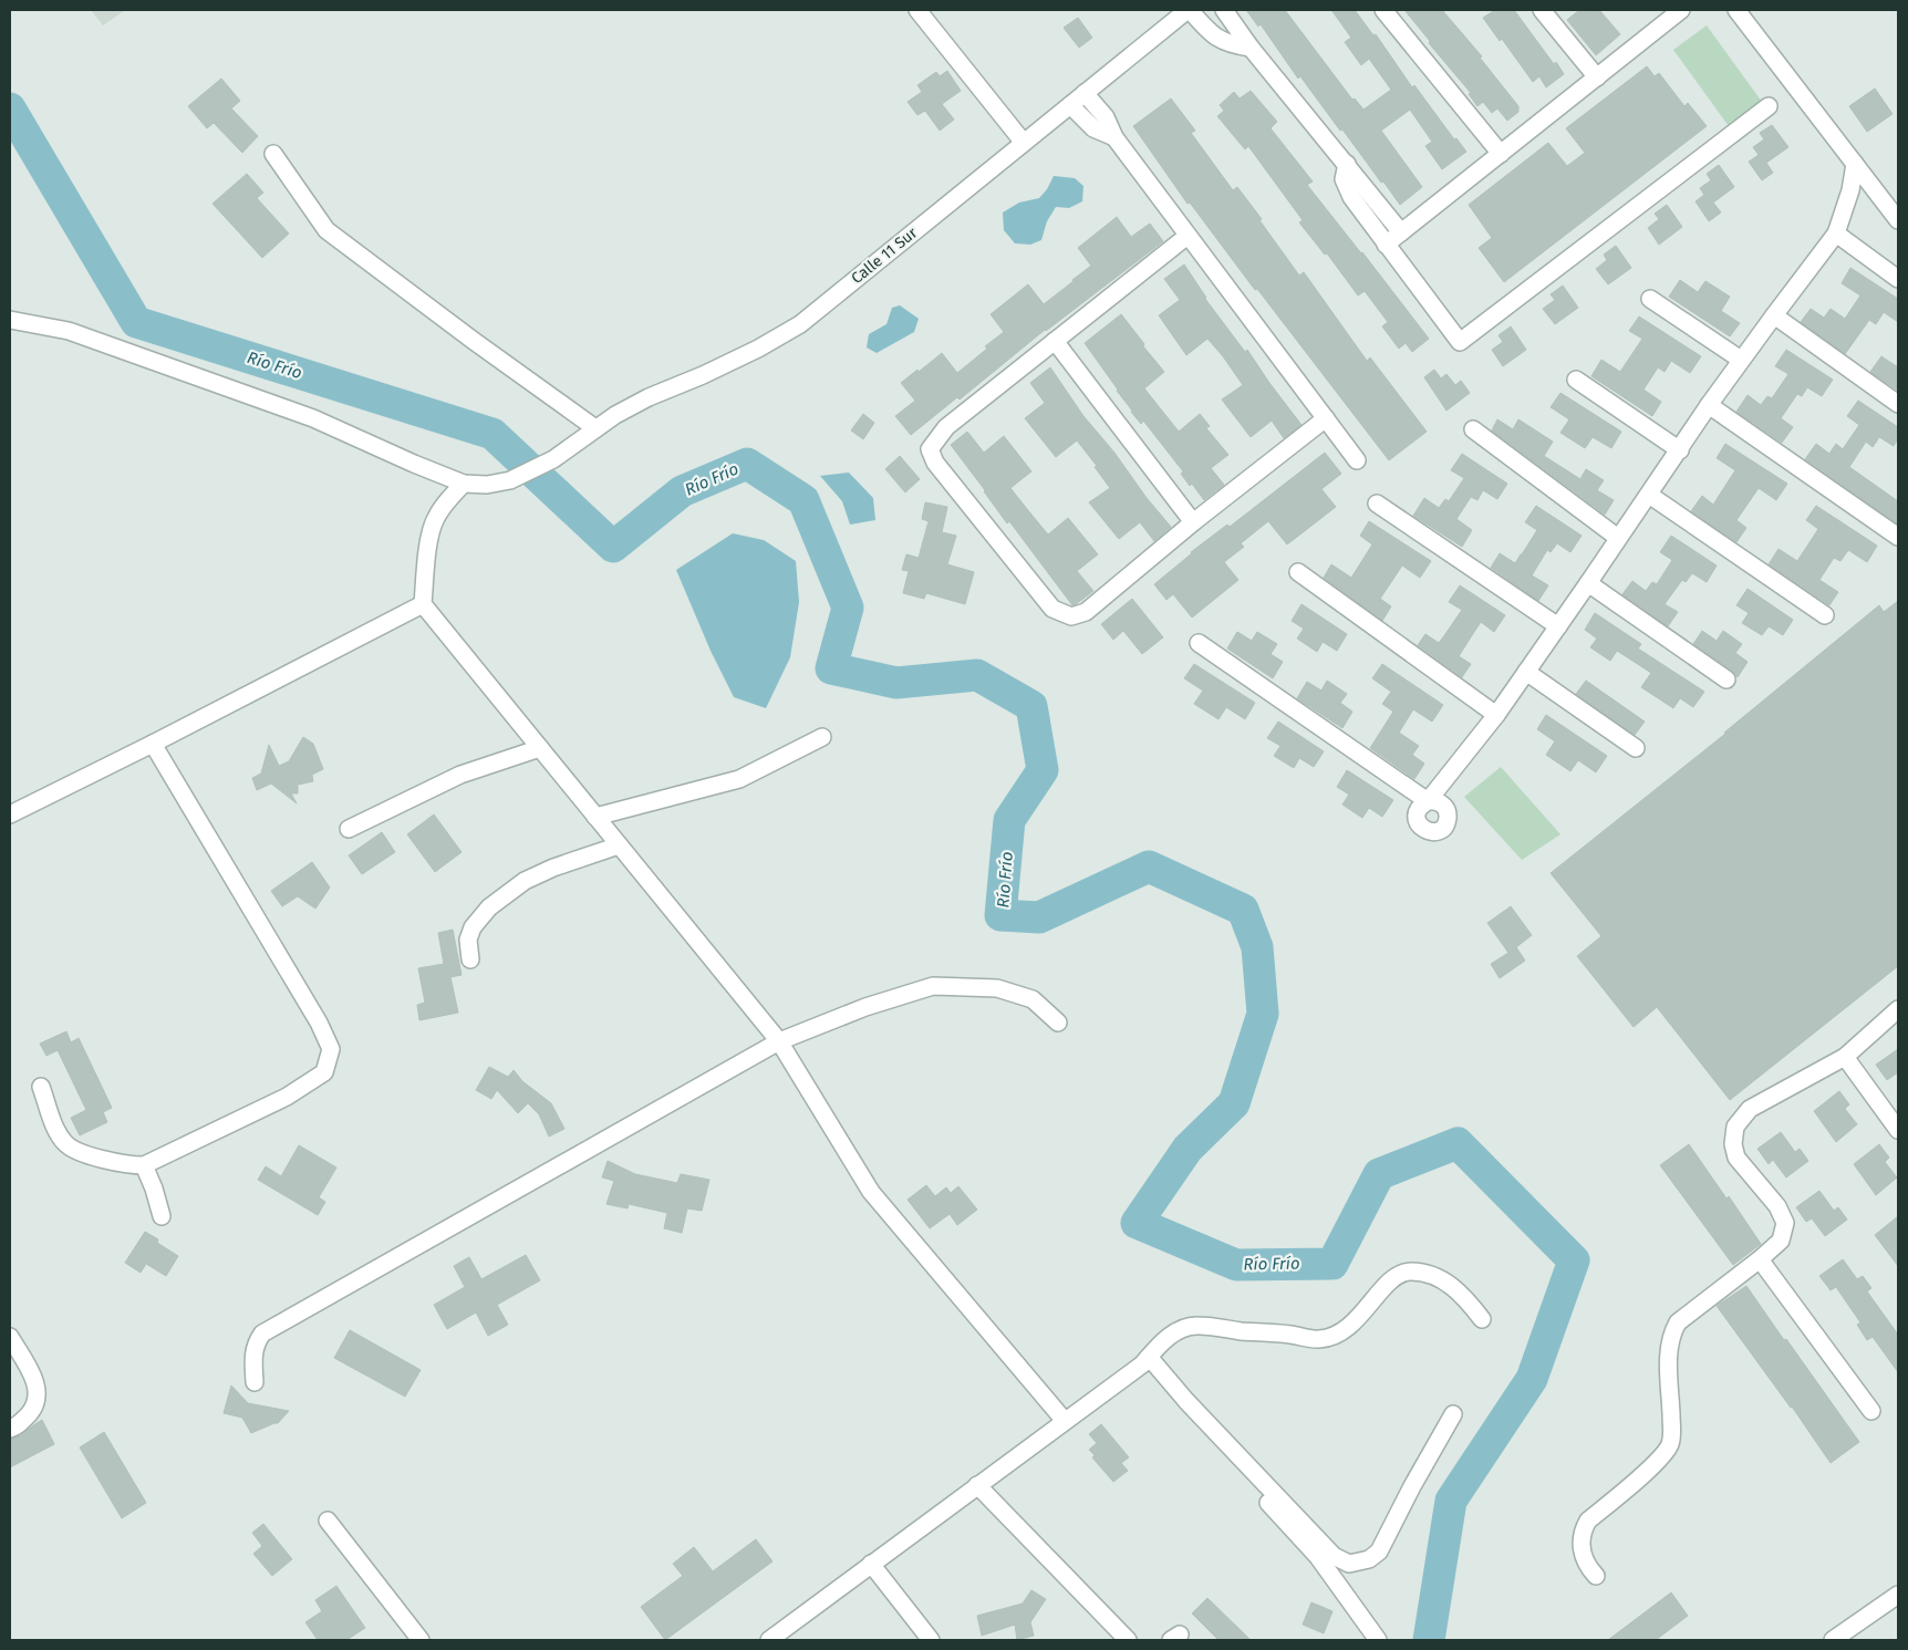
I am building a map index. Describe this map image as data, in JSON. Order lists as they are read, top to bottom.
{
  "streets": {
    "street": ["Calle 11 Sur"]
  },
  "water": ["Río Frío"]
}
